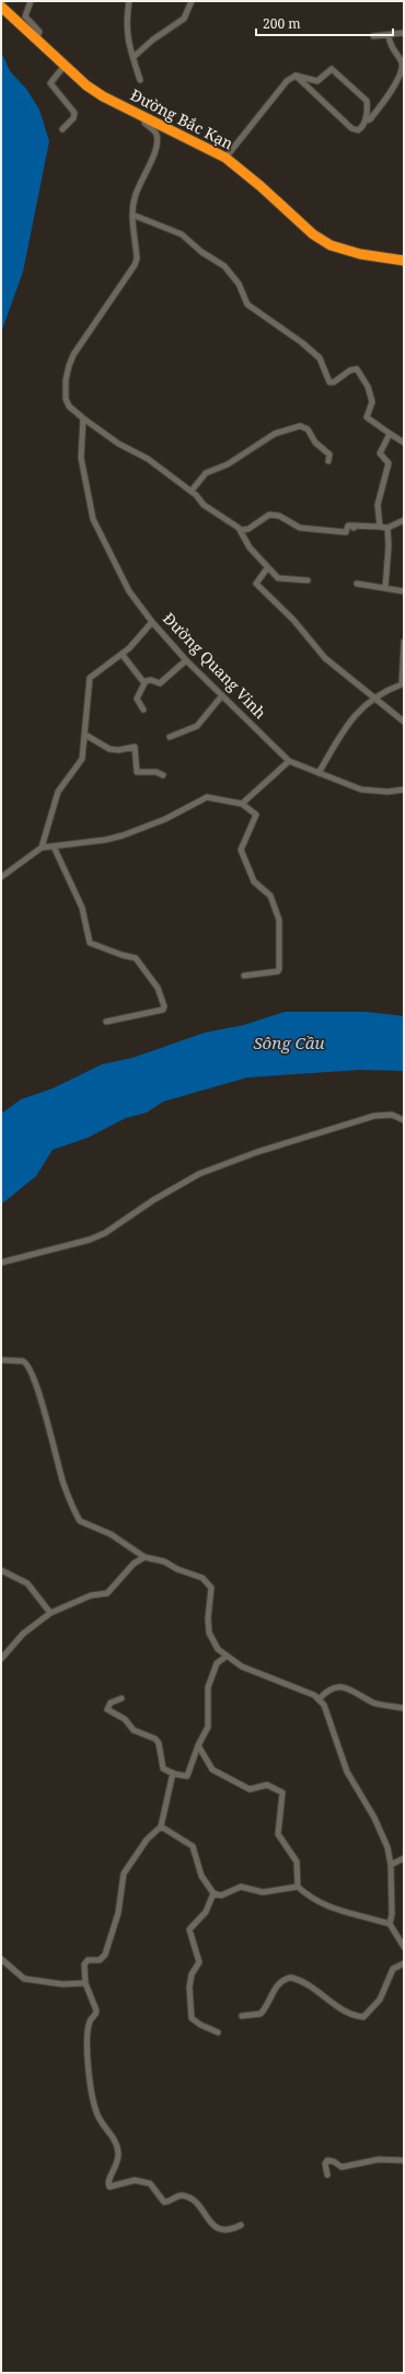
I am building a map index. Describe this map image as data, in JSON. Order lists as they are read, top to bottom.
{
  "streets": {
    "highway": ["Đường Bắc Kạn"],
    "street": ["Đường Quang Vinh"]
  },
  "water": ["Sông Cầu"],
  "scale_bar": "200 m"
}
